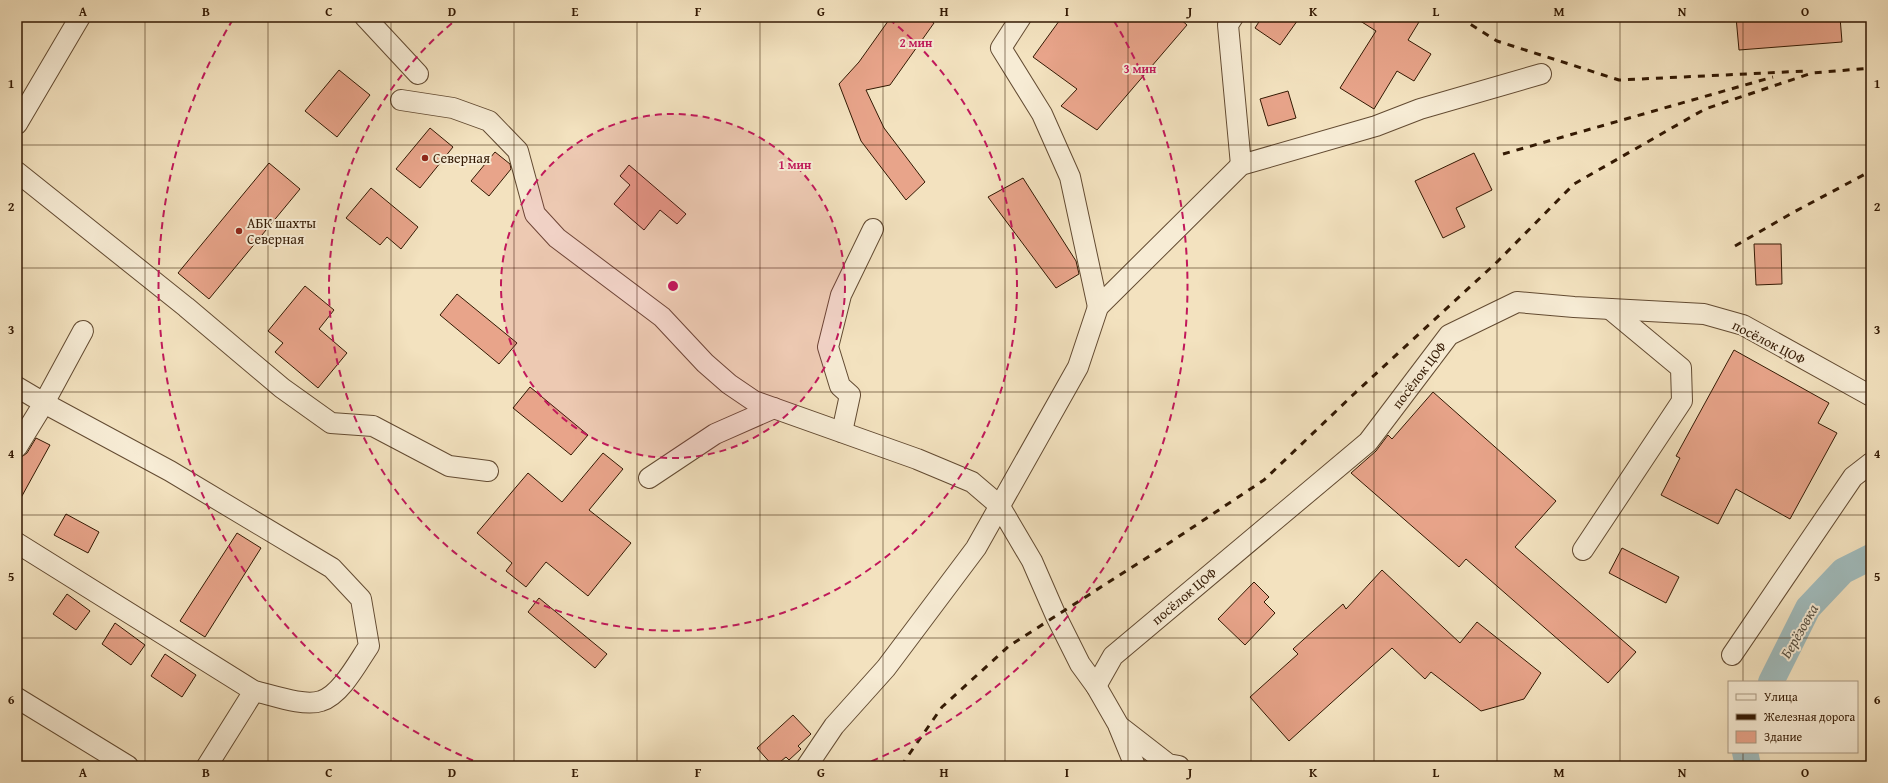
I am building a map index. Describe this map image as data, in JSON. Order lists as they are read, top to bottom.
{
  "streets": {
    "street": ["посёлок ЦОФ"]
  },
  "water": ["Берёзовка"],
  "places": ["Северная", "АБК шахты Северная"],
  "legend": ["Улица", "Железная дорога", "Здание"],
  "grid": {
    "columns": [
      "A",
      "B",
      "C",
      "D",
      "E",
      "F",
      "G",
      "H",
      "I",
      "J",
      "K",
      "L",
      "M",
      "N",
      "O"
    ],
    "rows": [
      "1",
      "2",
      "3",
      "4",
      "5",
      "6"
    ]
  },
  "rings": ["2 мин", "3 мин", "1 мин"]
}
